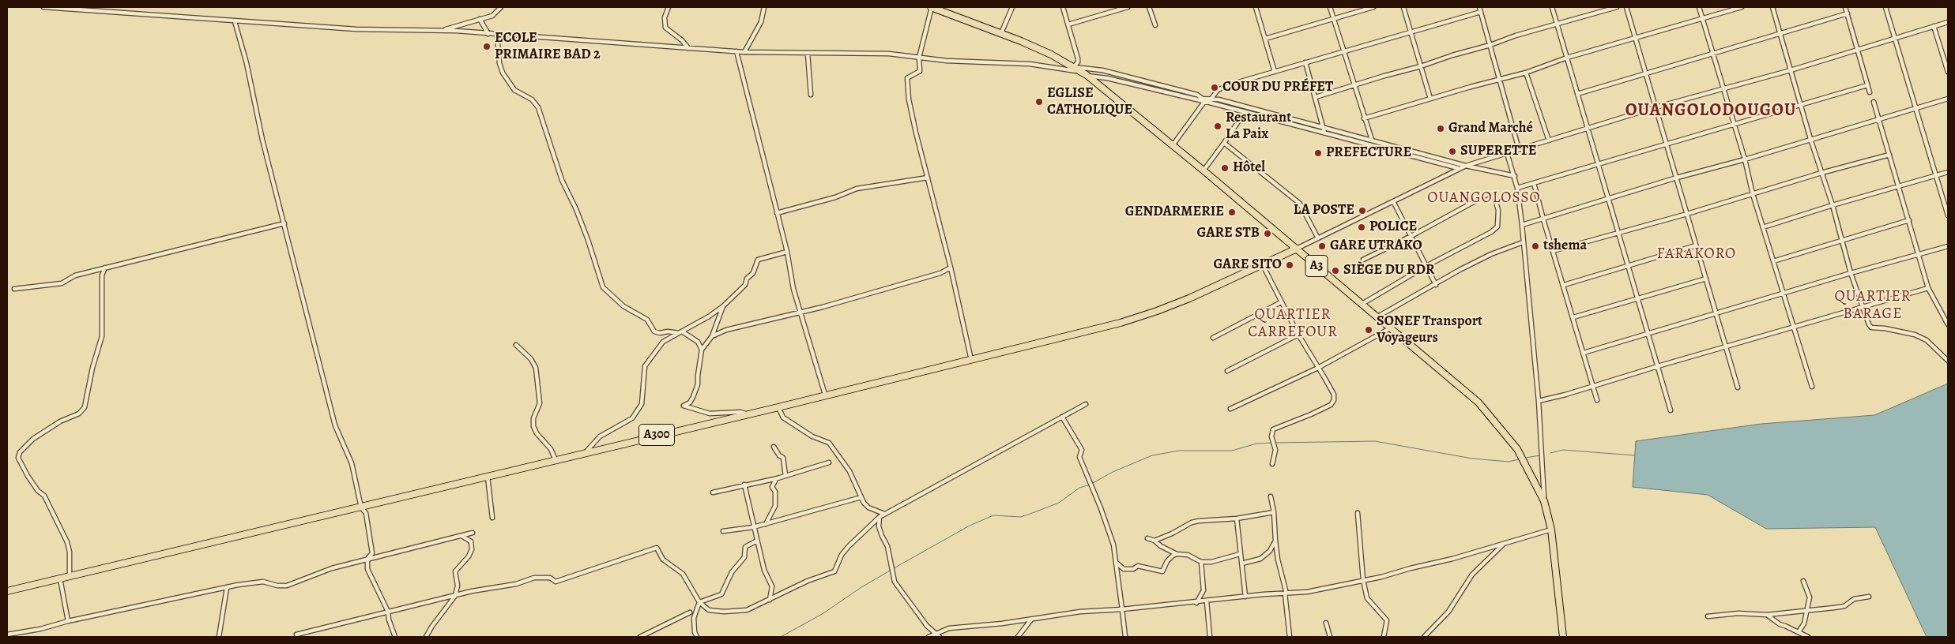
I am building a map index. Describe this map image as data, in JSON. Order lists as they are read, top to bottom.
{
  "streets": {
    "highway": ["A3", "A300"]
  },
  "crossings": [
    ["A3", "A300"]
  ],
  "districts": [
    "OUANGOLODOUGOU",
    "OUANGOLOSSO",
    "FARAKORO",
    "QUARTIER BARAGE",
    "QUARTIER CARREFOUR"
  ],
  "places": [
    "ECOLE PRIMAIRE BAD 2",
    "COUR DU PRÉFET",
    "EGLISE CATHOLIQUE",
    "Restaurant La Paix",
    "Grand Marché",
    "SUPERETTE",
    "PREFECTURE",
    "Hôtel",
    "LA POSTE",
    "GENDARMERIE",
    "POLICE",
    "GARE STB",
    "GARE UTRAKO",
    "tshema",
    "GARE SITO",
    "SIÈGE DU RDR",
    "SONEF Transport Voyageurs"
  ]
}
